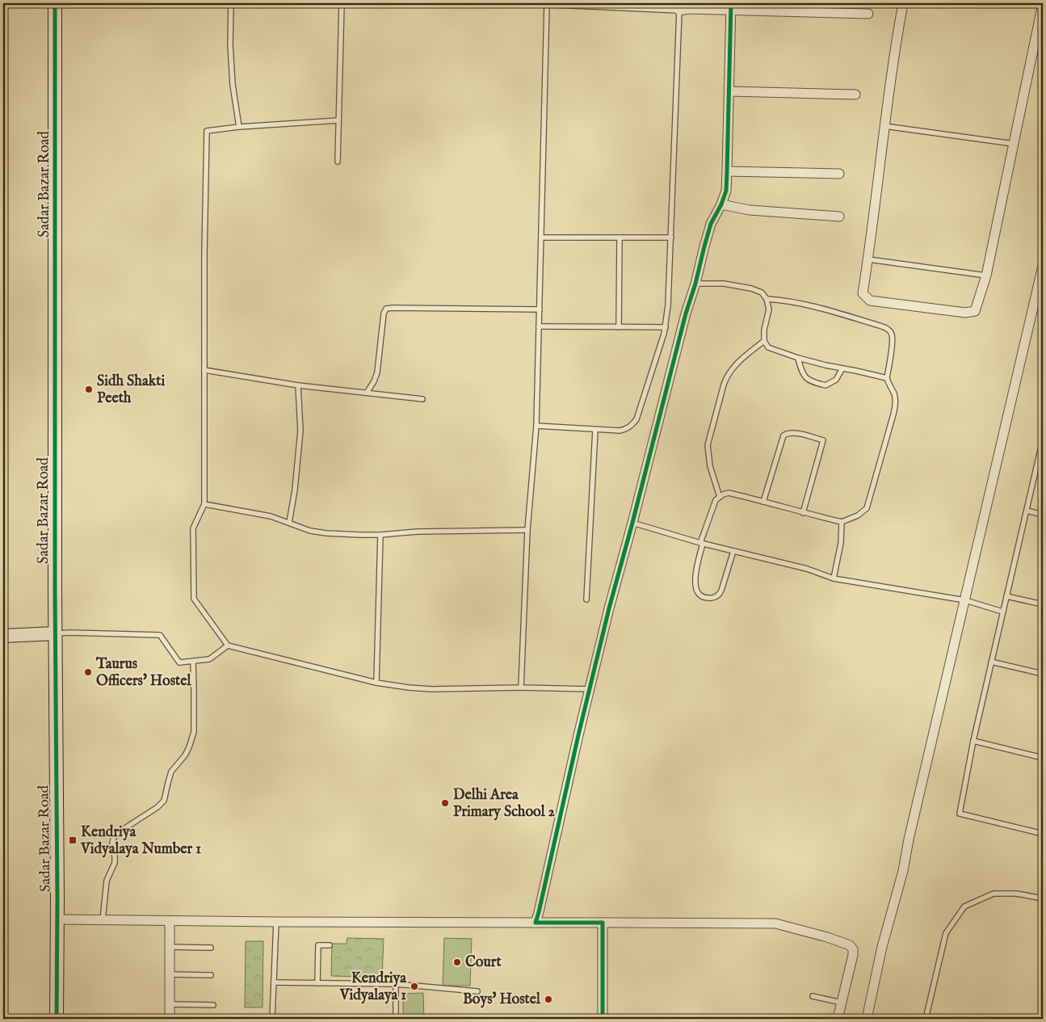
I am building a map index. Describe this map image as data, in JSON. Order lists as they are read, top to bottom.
{
  "streets": {
    "street": ["Sadar Bazar Road"]
  },
  "places": {
    "other": [
      "Sidh Shakti Peeth",
      "Taurus Officers' Hostel",
      "Delhi Area Primary School 2",
      "Court",
      "Kendriya Vidyalaya 1",
      "Boys' Hostel"
    ],
    "transit": ["Kendriya Vidyalaya Number 1"]
  }
}
